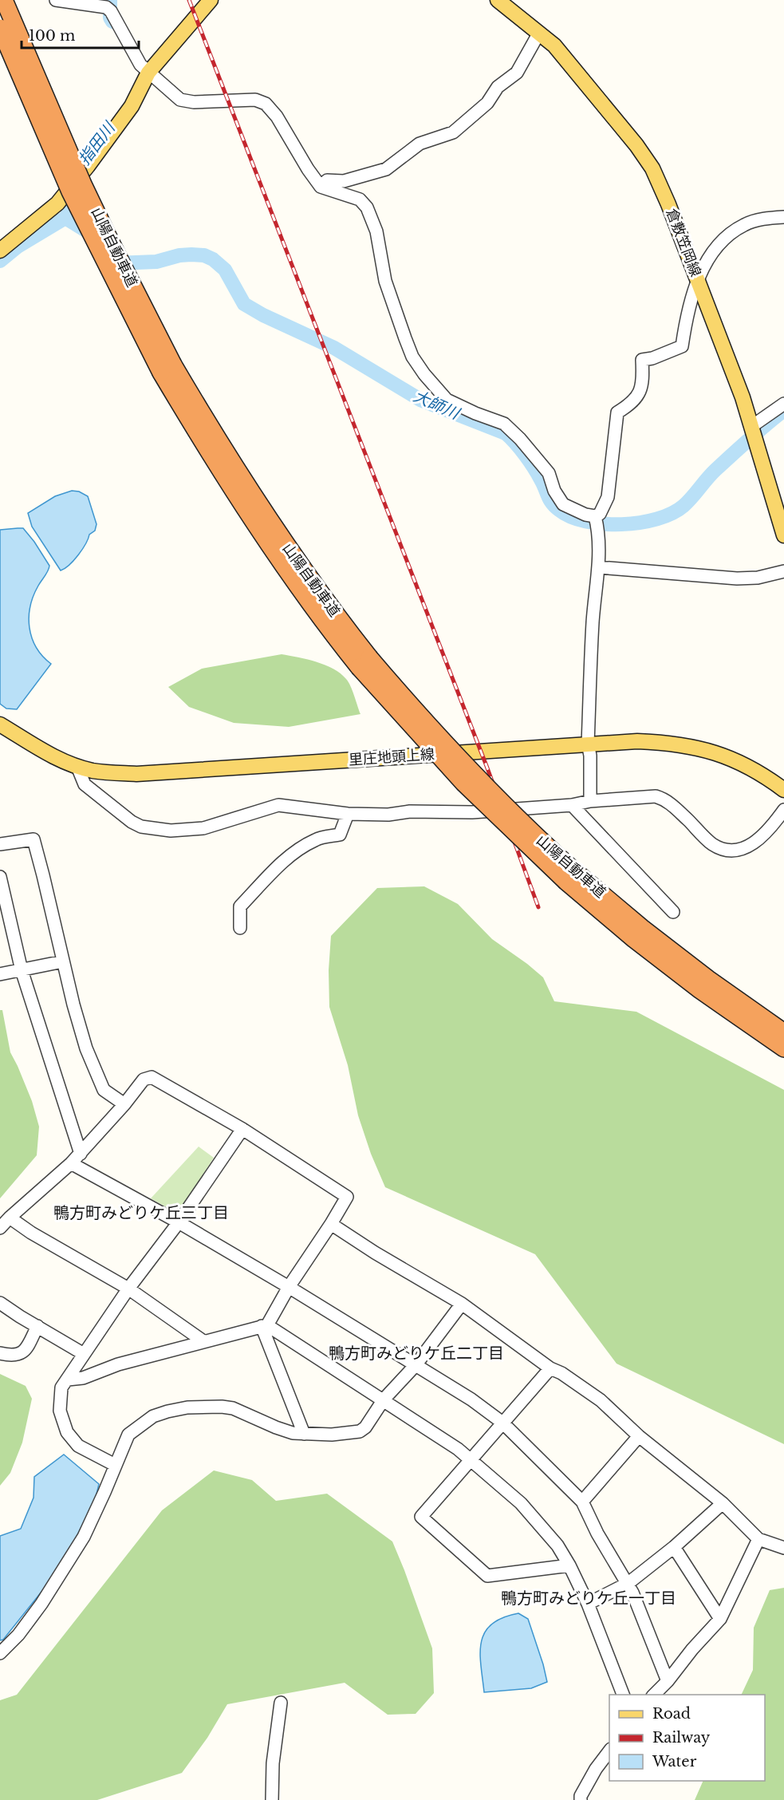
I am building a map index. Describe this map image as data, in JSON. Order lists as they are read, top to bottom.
{
  "streets": {
    "highway": ["山陽自動車道"],
    "main road": ["倉敷笠岡線", "里庄地頭上線"]
  },
  "districts": ["鴨方町みどりケ丘三丁目", "鴨方町みどりケ丘二丁目", "鴨方町みどりケ丘一丁目"],
  "water": ["指田川", "大師川"],
  "legend": ["Road", "Railway", "Water"],
  "scale_bar": "100 m"
}
